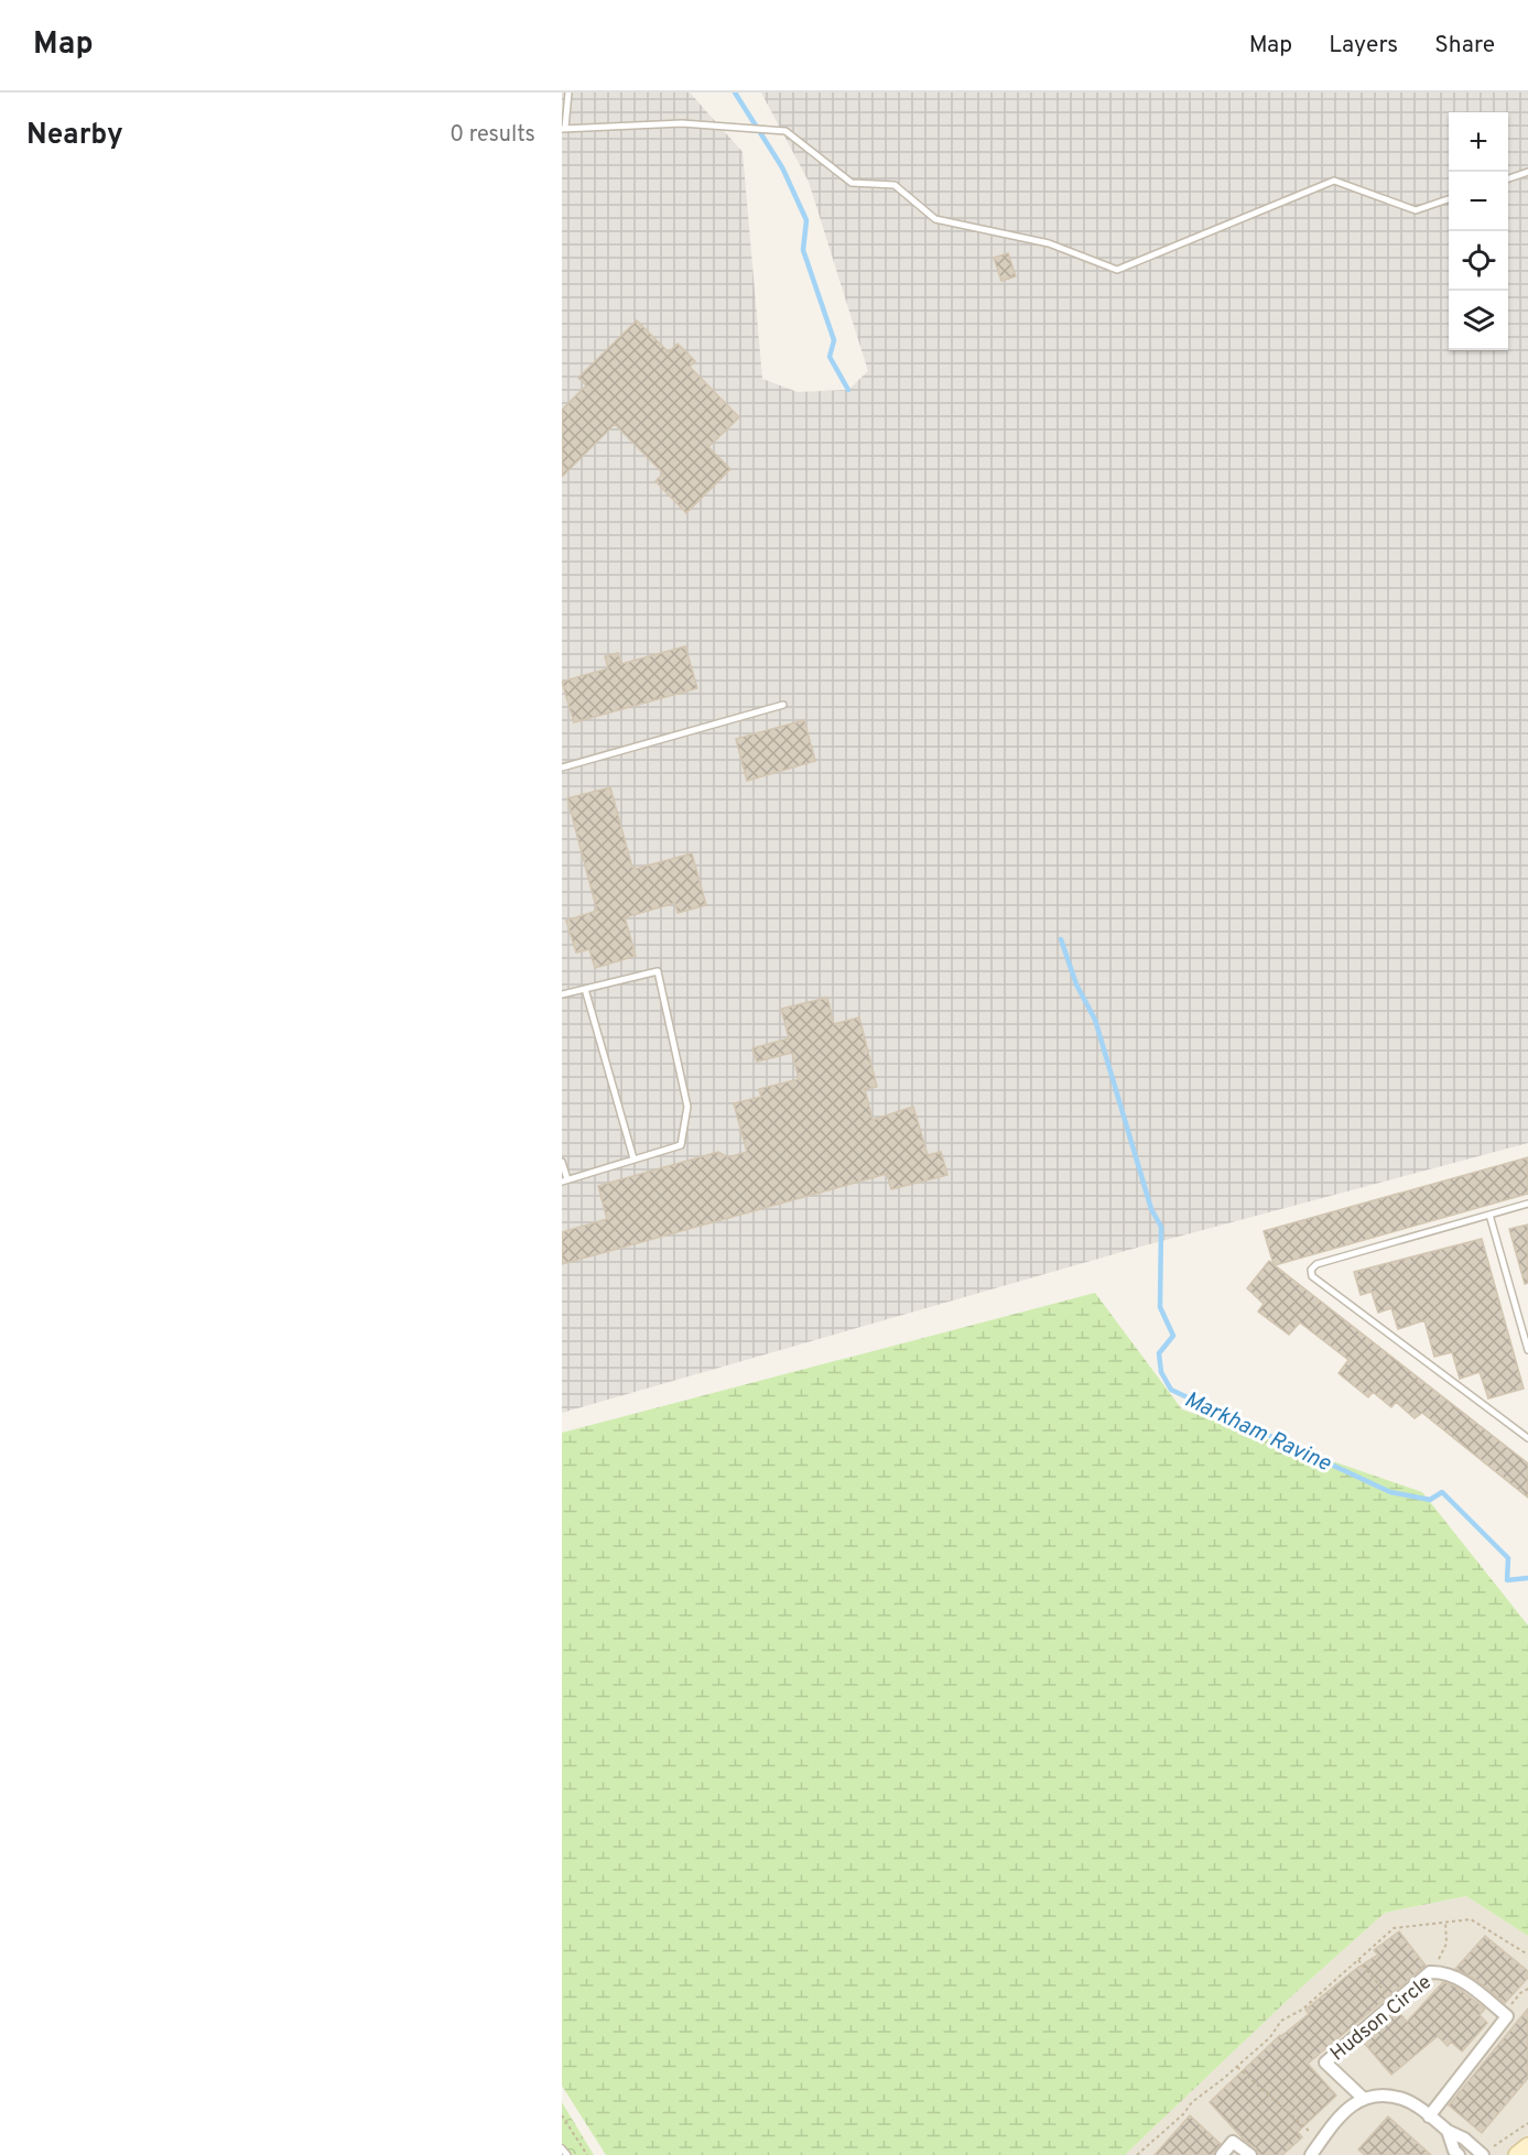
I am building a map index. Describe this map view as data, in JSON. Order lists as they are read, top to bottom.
{
  "streets": {
    "street": ["Hudson Circle"]
  },
  "water": ["Markham Ravine"],
  "page": {
    "header": "Map",
    "nav": ["Map", "Layers", "Share"],
    "heading": ["Nearby", "0 results"],
    "map_buttons": ["+", "−"]
  }
}
